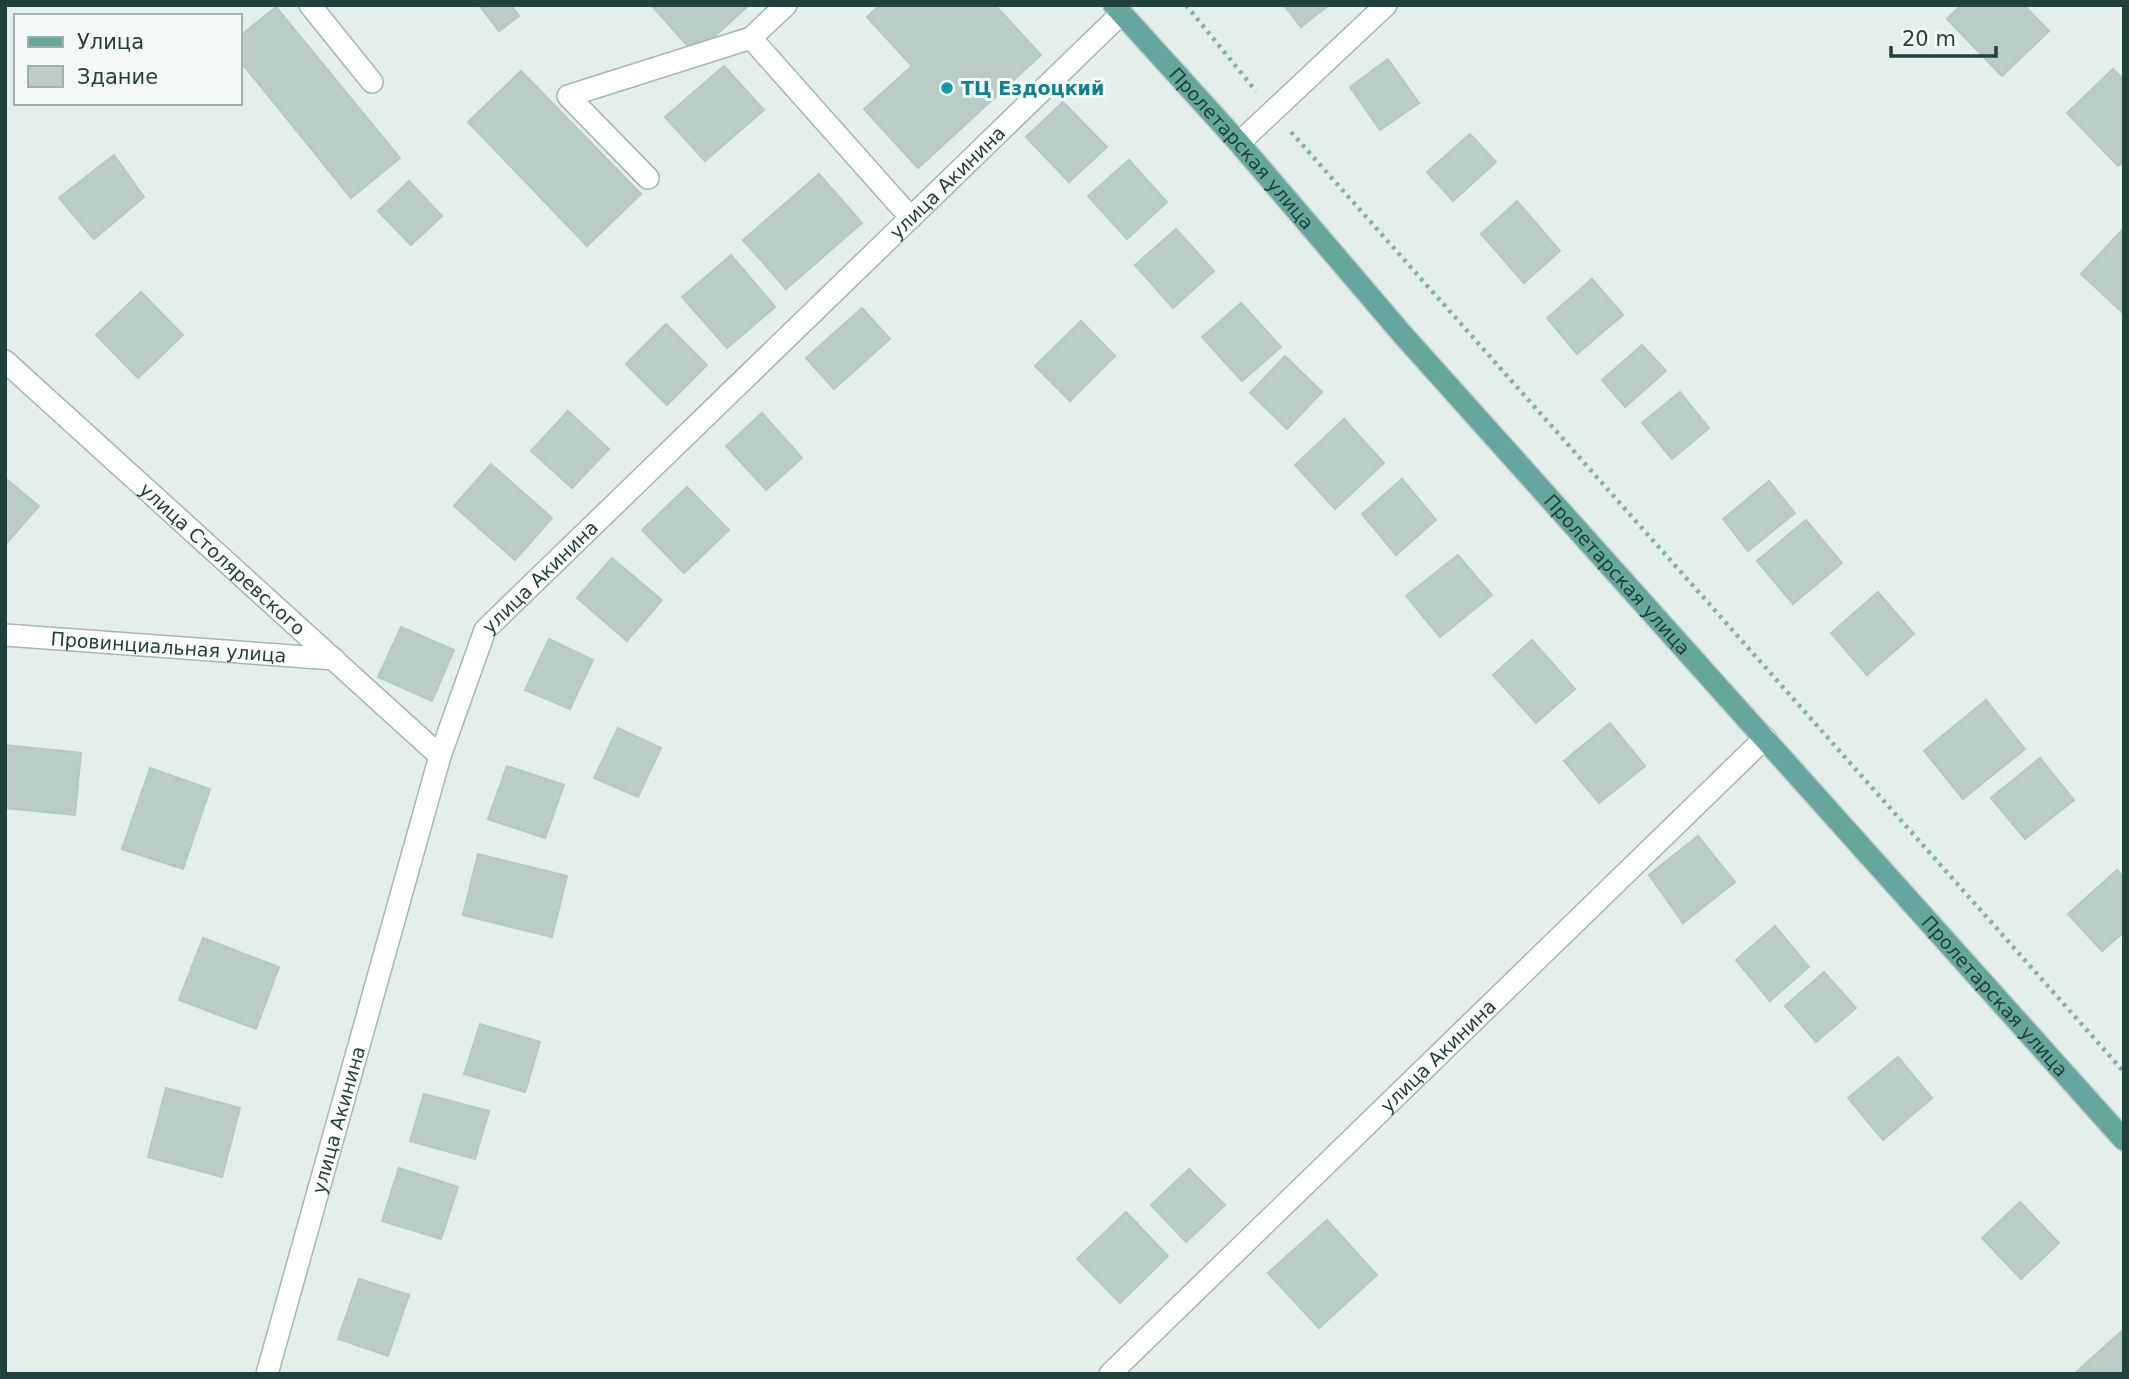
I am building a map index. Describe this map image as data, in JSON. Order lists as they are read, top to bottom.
{
  "streets": {
    "main road": ["Пролетарская улица"],
    "street": ["улица Акинина", "улица Столяревского", "Провинциальная улица"]
  },
  "crossings": [
    ["Пролетарская улица", "улица Акинина"],
    ["улица Акинина", "улица Столяревского"],
    ["улица Столяревского", "Провинциальная улица"]
  ],
  "places": ["ТЦ Ездоцкий"],
  "legend": ["Улица", "Здание"],
  "scale_bar": "20 m"
}
